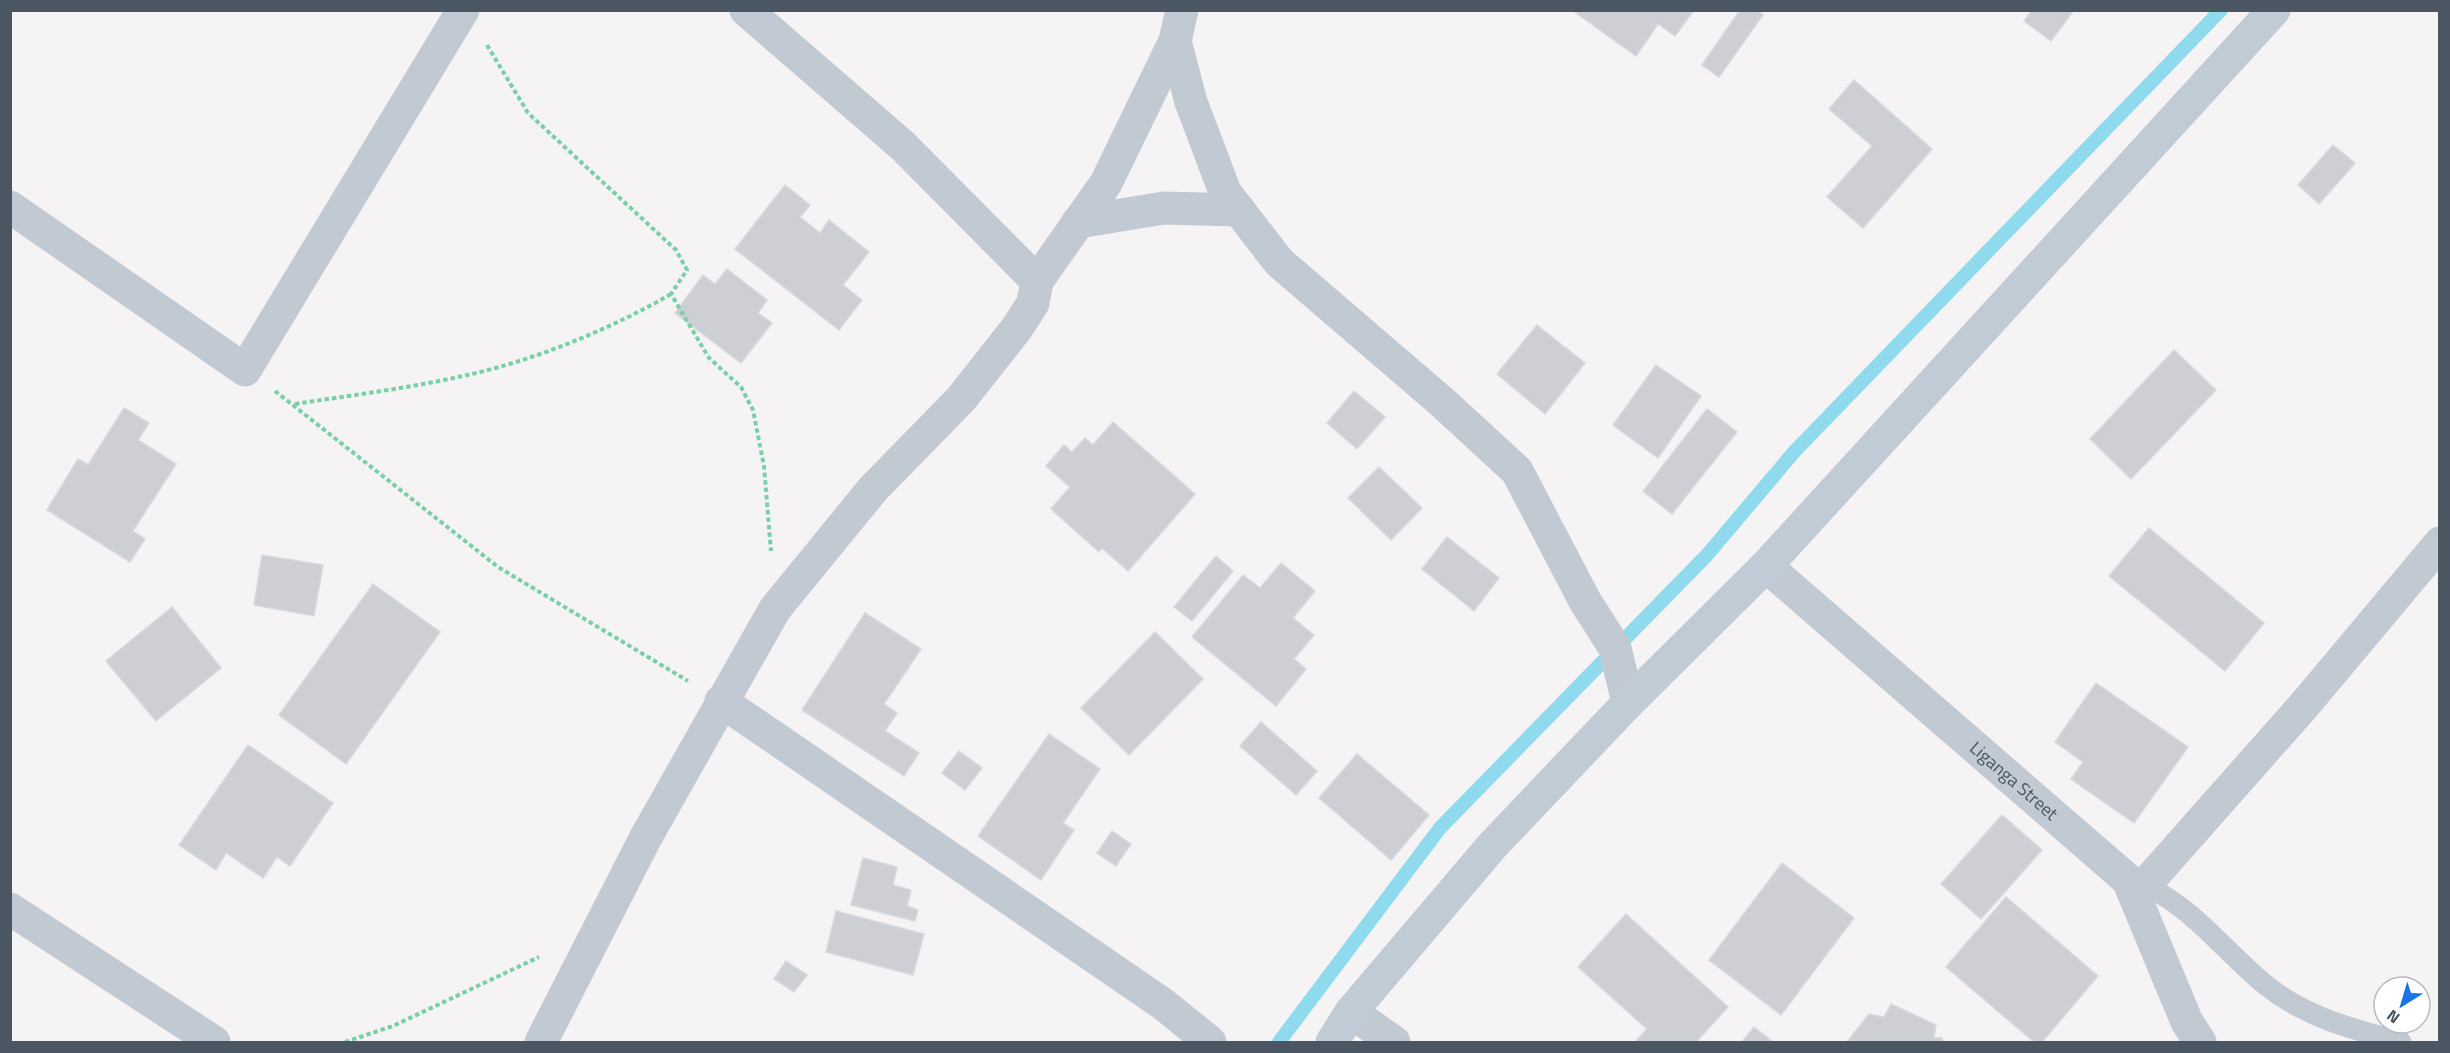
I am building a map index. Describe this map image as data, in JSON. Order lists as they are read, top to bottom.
{
  "streets": {
    "street": ["Liganga Street"]
  },
  "north": "bottom left"
}
